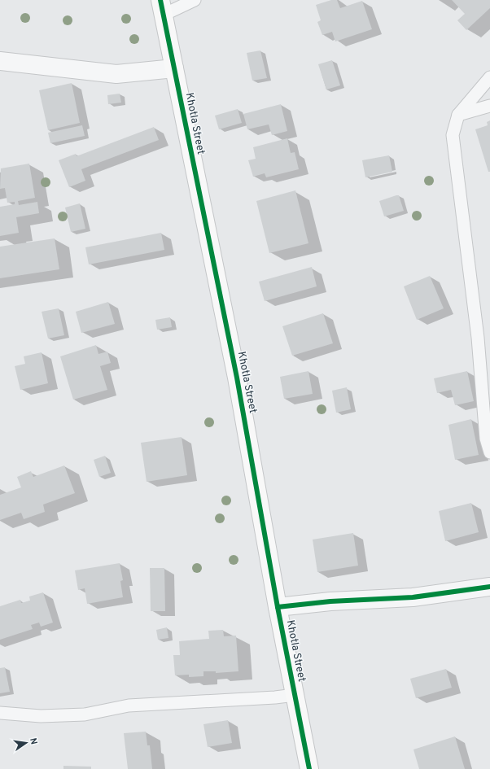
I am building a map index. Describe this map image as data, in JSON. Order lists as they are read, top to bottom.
{
  "streets": {
    "street": ["Khotla Street"]
  },
  "north": "right"
}
